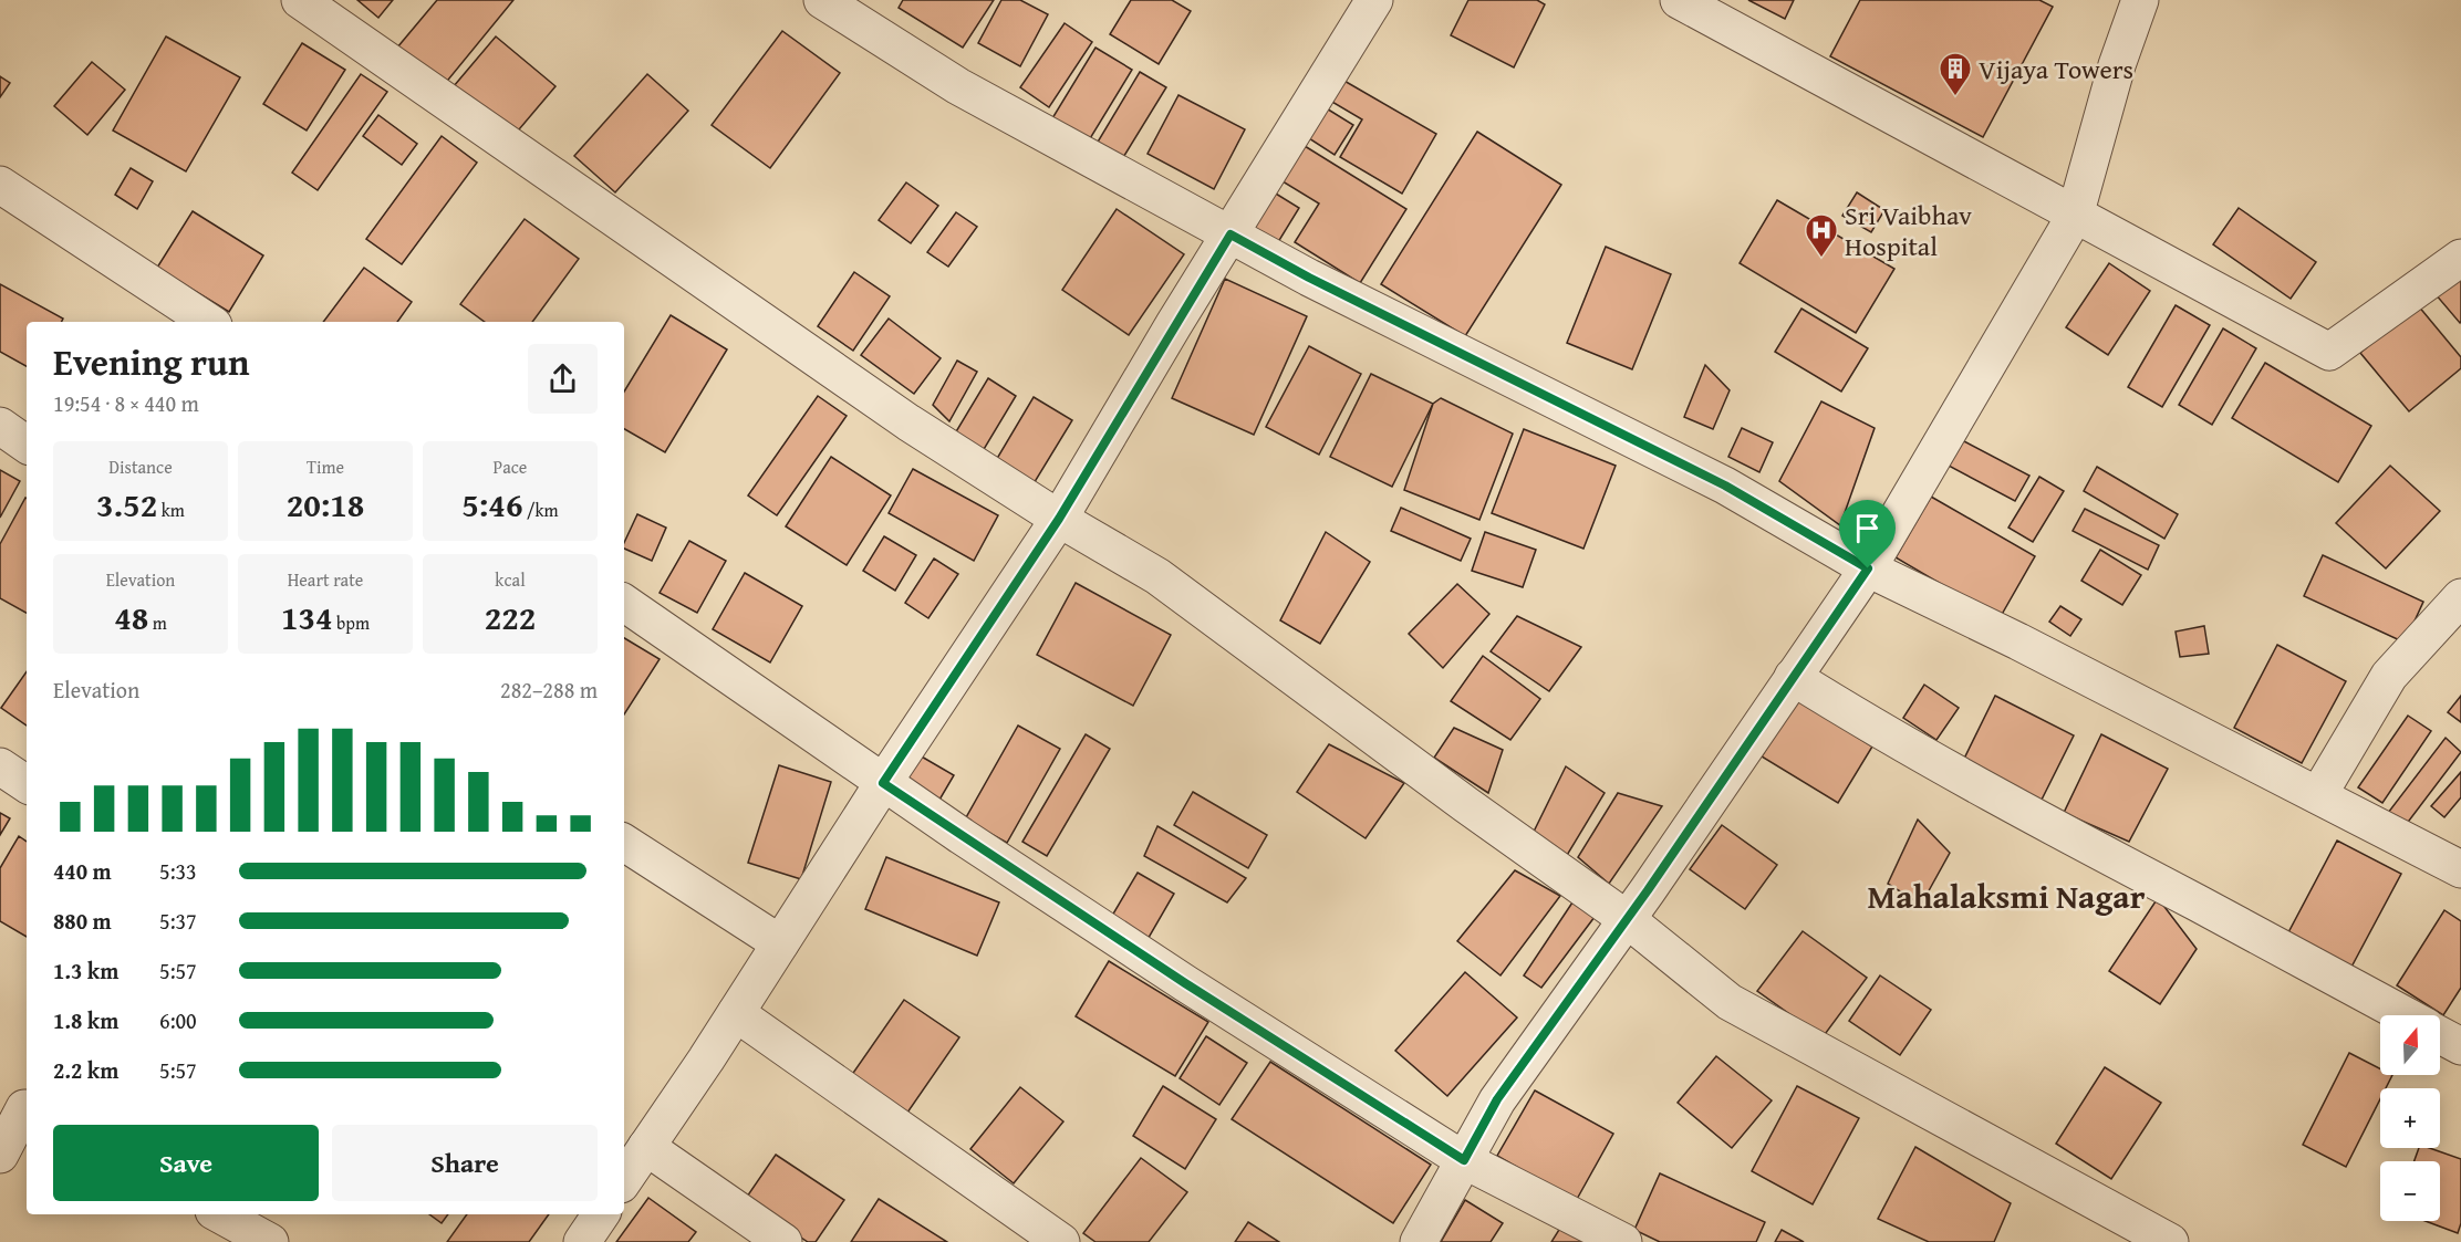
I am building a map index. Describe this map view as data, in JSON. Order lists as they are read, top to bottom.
{
  "districts": ["Mahalaksmi Nagar"],
  "places": {
    "building": ["Vijaya Towers"],
    "hospital": ["Sri Vaibhav Hospital"]
  },
  "north": "top",
  "page": {
    "heading": ["Evening run", "19:54 · 8 × 440 m"],
    "stats": [
      ["Distance", "3.52 km"],
      ["Time", "20:18"],
      ["Pace", "5:46 /km"],
      ["Elevation", "48 m"],
      ["Heart rate", "134 bpm"],
      ["kcal", "222"]
    ],
    "chart": ["Elevation", "282–288 m"],
    "list": [
      {
        "name": "440 m",
        "note": "5:33"
      },
      {
        "name": "880 m",
        "note": "5:37"
      },
      {
        "name": "1.3 km",
        "note": "5:57"
      },
      {
        "name": "1.8 km",
        "note": "6:00"
      },
      {
        "name": "2.2 km",
        "note": "5:57"
      }
    ],
    "map_buttons": ["+", "−"],
    "buttons": ["Save", "Share"]
  }
}
